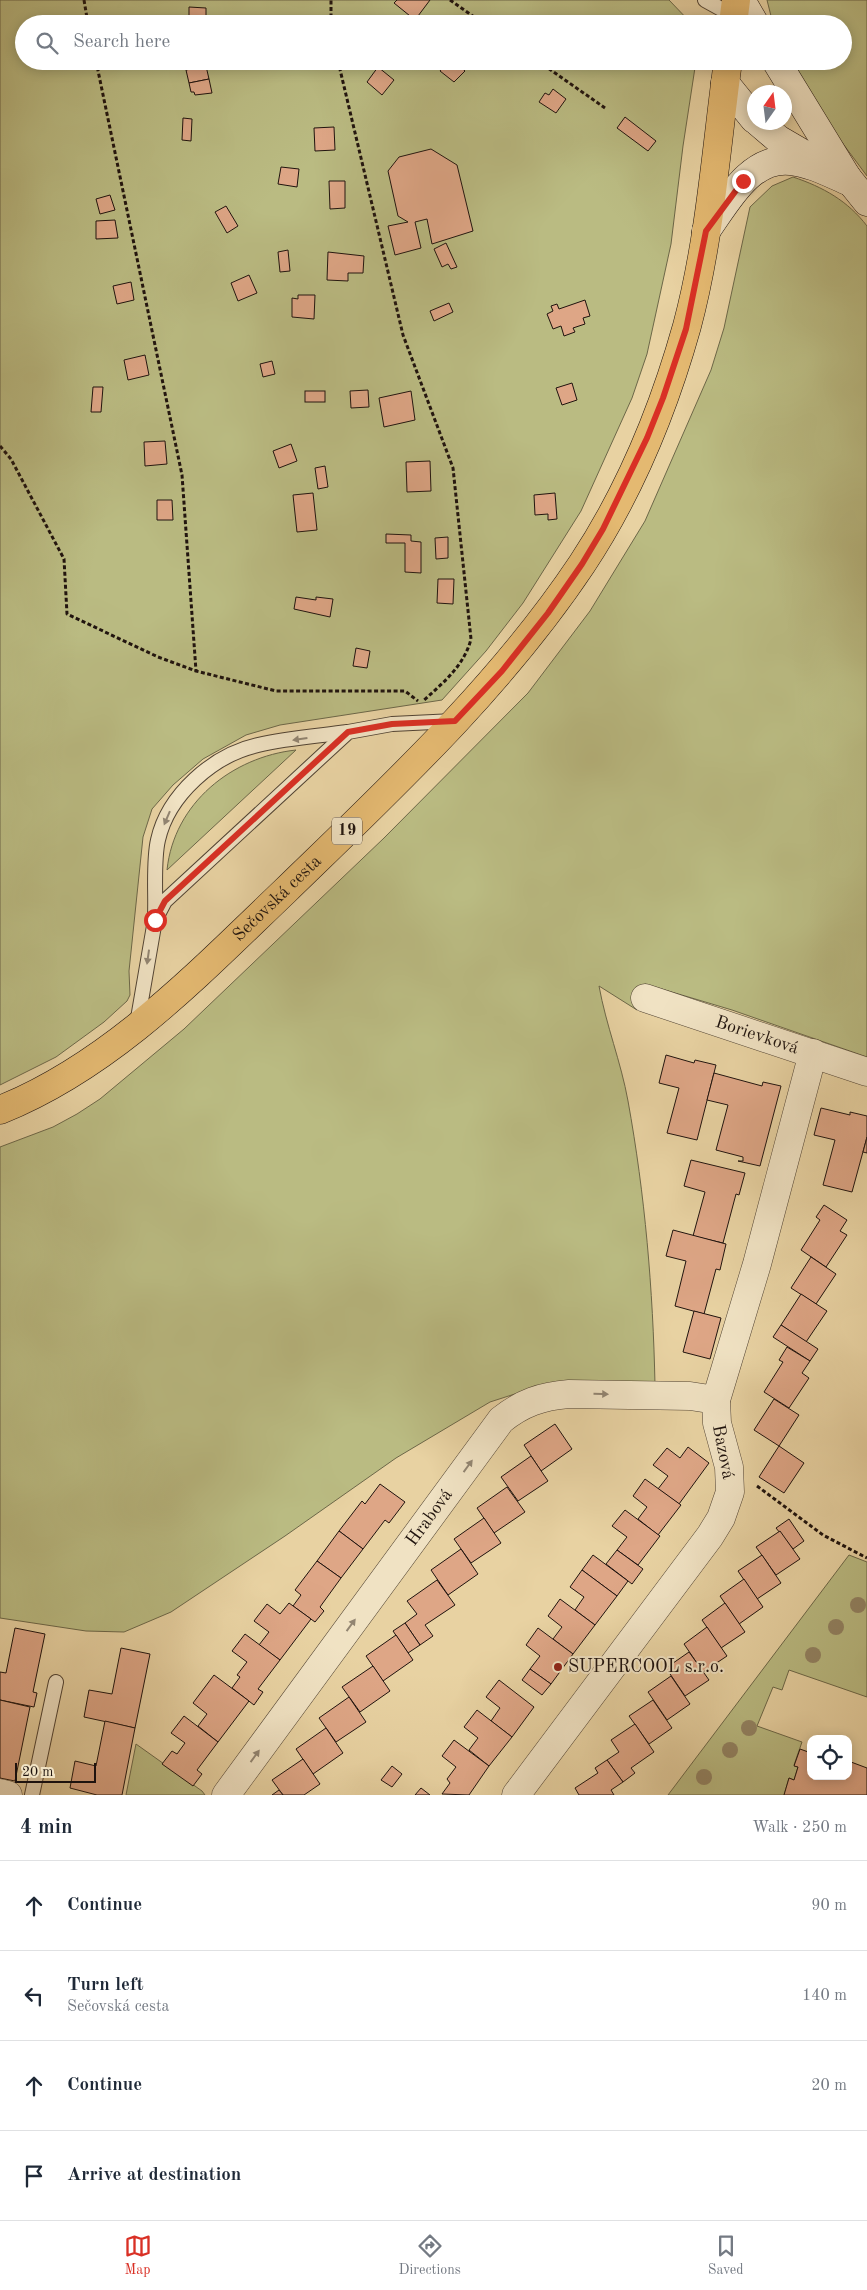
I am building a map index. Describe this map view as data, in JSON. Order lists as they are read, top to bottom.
{
  "streets": {
    "main road": ["19", "Sečovská cesta"],
    "street": ["Borievková", "Bazová", "Hrabová"]
  },
  "crossings": [
    ["Borievková", "Bazová"],
    ["Bazová", "Hrabová"]
  ],
  "one_way": ["Hrabová"],
  "places": ["SUPERCOOL s.r.o."],
  "scale_bar": "20 m",
  "north": "top",
  "page": {
    "search": "Search here",
    "scale": "20 m",
    "heading": ["4 min", "Walk · 250 m"],
    "list": [
      ["Continue", "90 m"],
      ["Turn left", "Sečovská cesta", "140 m"],
      ["Continue", "20 m"],
      "Arrive at destination"
    ],
    "nav": ["Map", "Directions", "Saved"]
  }
}
